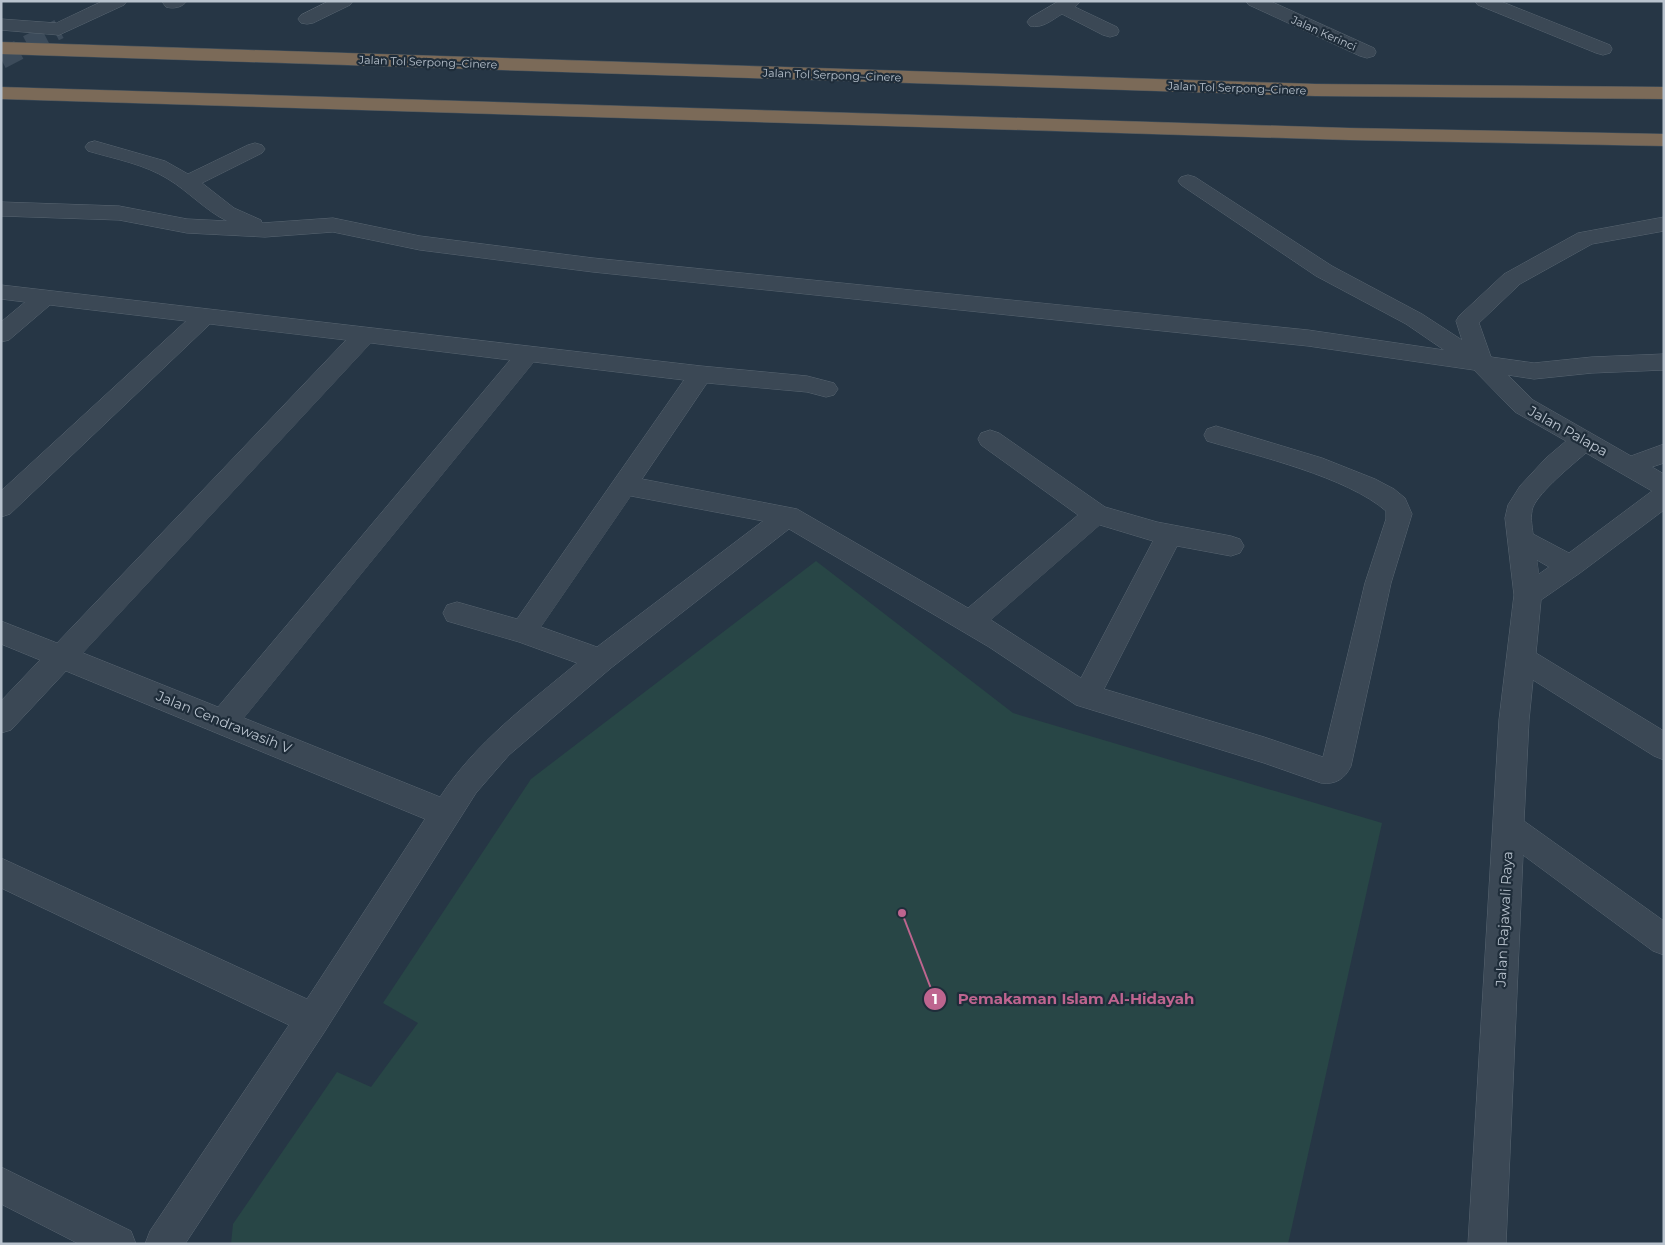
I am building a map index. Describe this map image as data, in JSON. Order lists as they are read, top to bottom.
{
  "streets": {
    "highway": ["Jalan Tol Serpong–Cinere"],
    "street": [
      "Jalan Kerinci",
      "Jalan Palapa",
      "Jalan Cendrawasih V",
      "Jalan Rajawali Raya"
    ]
  },
  "crossings": [
    ["Jalan Palapa", "Jalan Rajawali Raya"]
  ],
  "places": ["Pemakaman Islam Al-Hidayah"]
}
